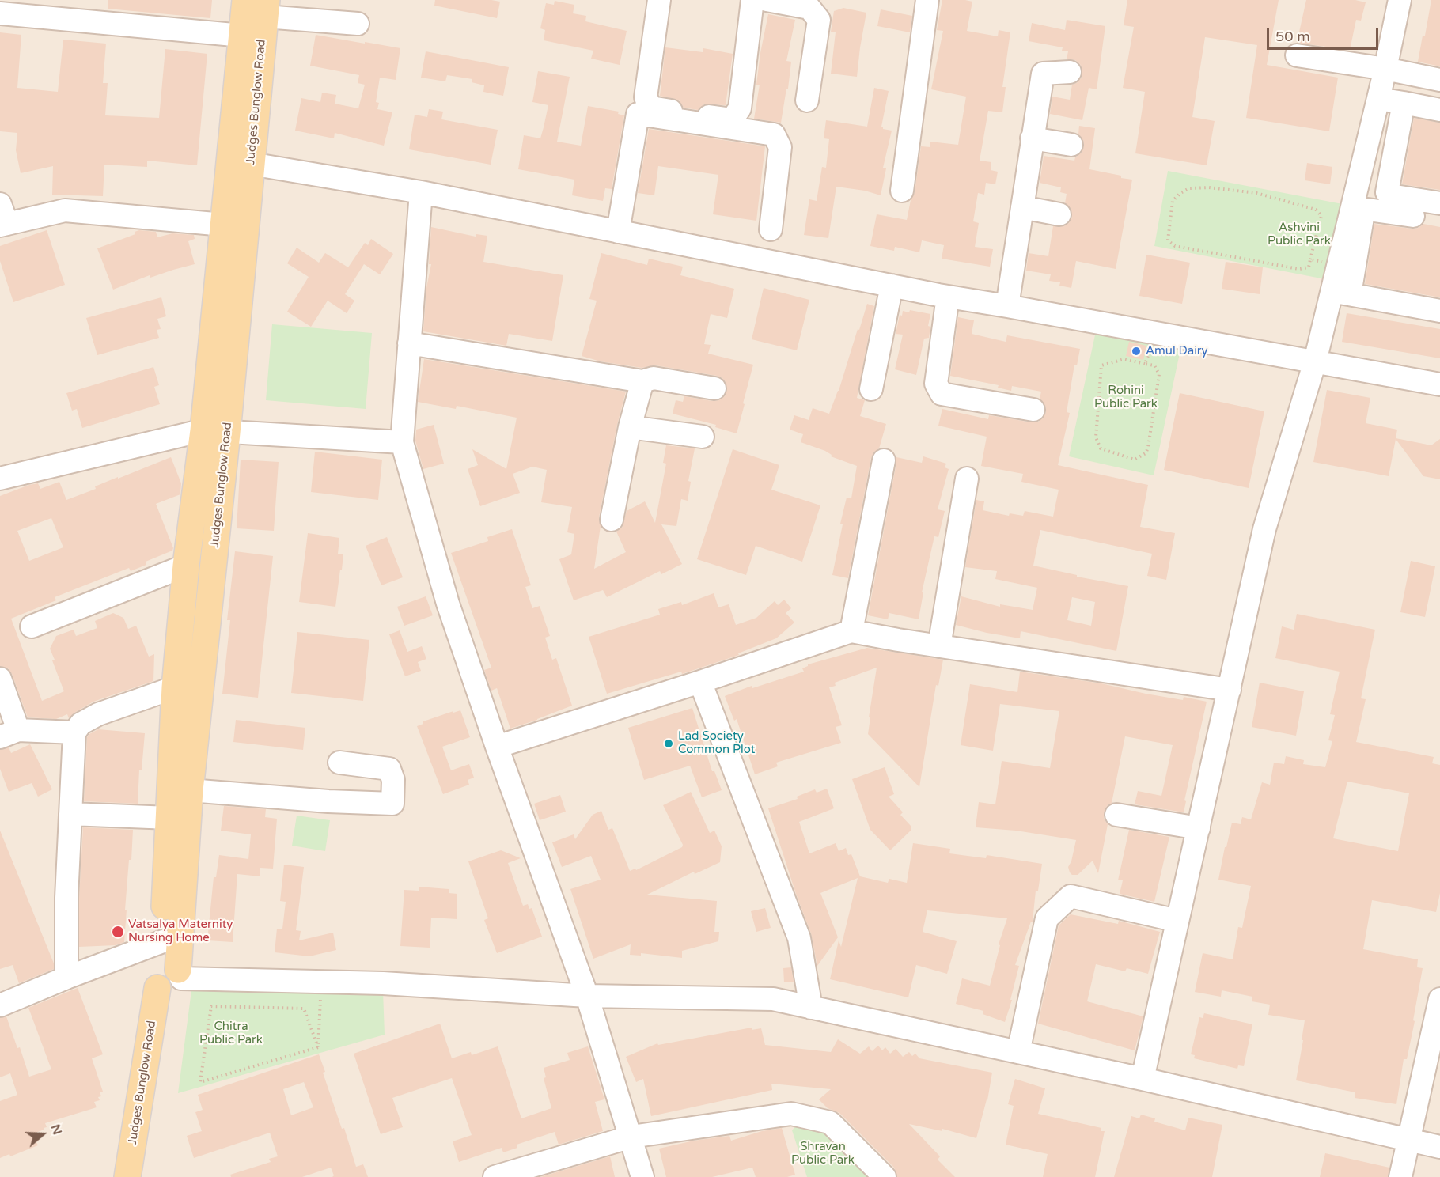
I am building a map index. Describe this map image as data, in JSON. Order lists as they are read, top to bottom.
{
  "streets": {
    "main road": ["Judges Bunglow Road"]
  },
  "parks": [
    "Ashvini Public Park",
    "Rohini Public Park",
    "Chitra Public Park",
    "Shravan Public Park"
  ],
  "places": ["Amul Dairy", "Lad Society Common Plot", "Vatsalya Maternity Nursing Home"],
  "scale_bar": "50 m",
  "north": "right"
}
